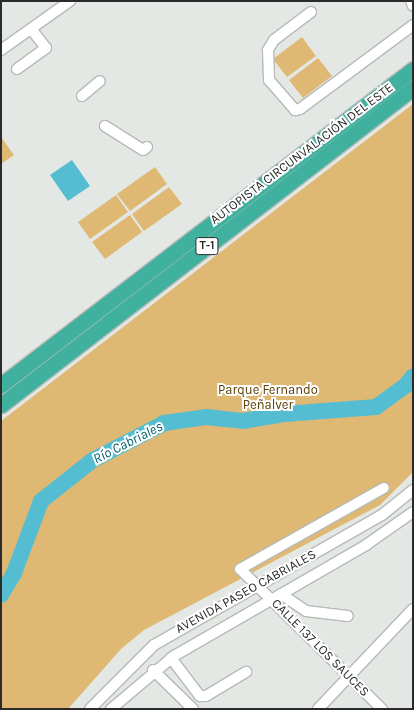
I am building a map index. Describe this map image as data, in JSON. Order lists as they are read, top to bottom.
{
  "streets": {
    "highway": ["AUTOPISTA CIRCUNVALACIÓN DEL ESTE", "T-1"],
    "street": ["AVENIDA PASEO CABRIALES", "CALLE 137 LOS SAUCES"]
  },
  "crossings": [
    ["AVENIDA PASEO CABRIALES", "CALLE 137 LOS SAUCES"]
  ],
  "water": ["Río Cabriales"],
  "parks": ["Parque Fernando Peñalver"]
}
